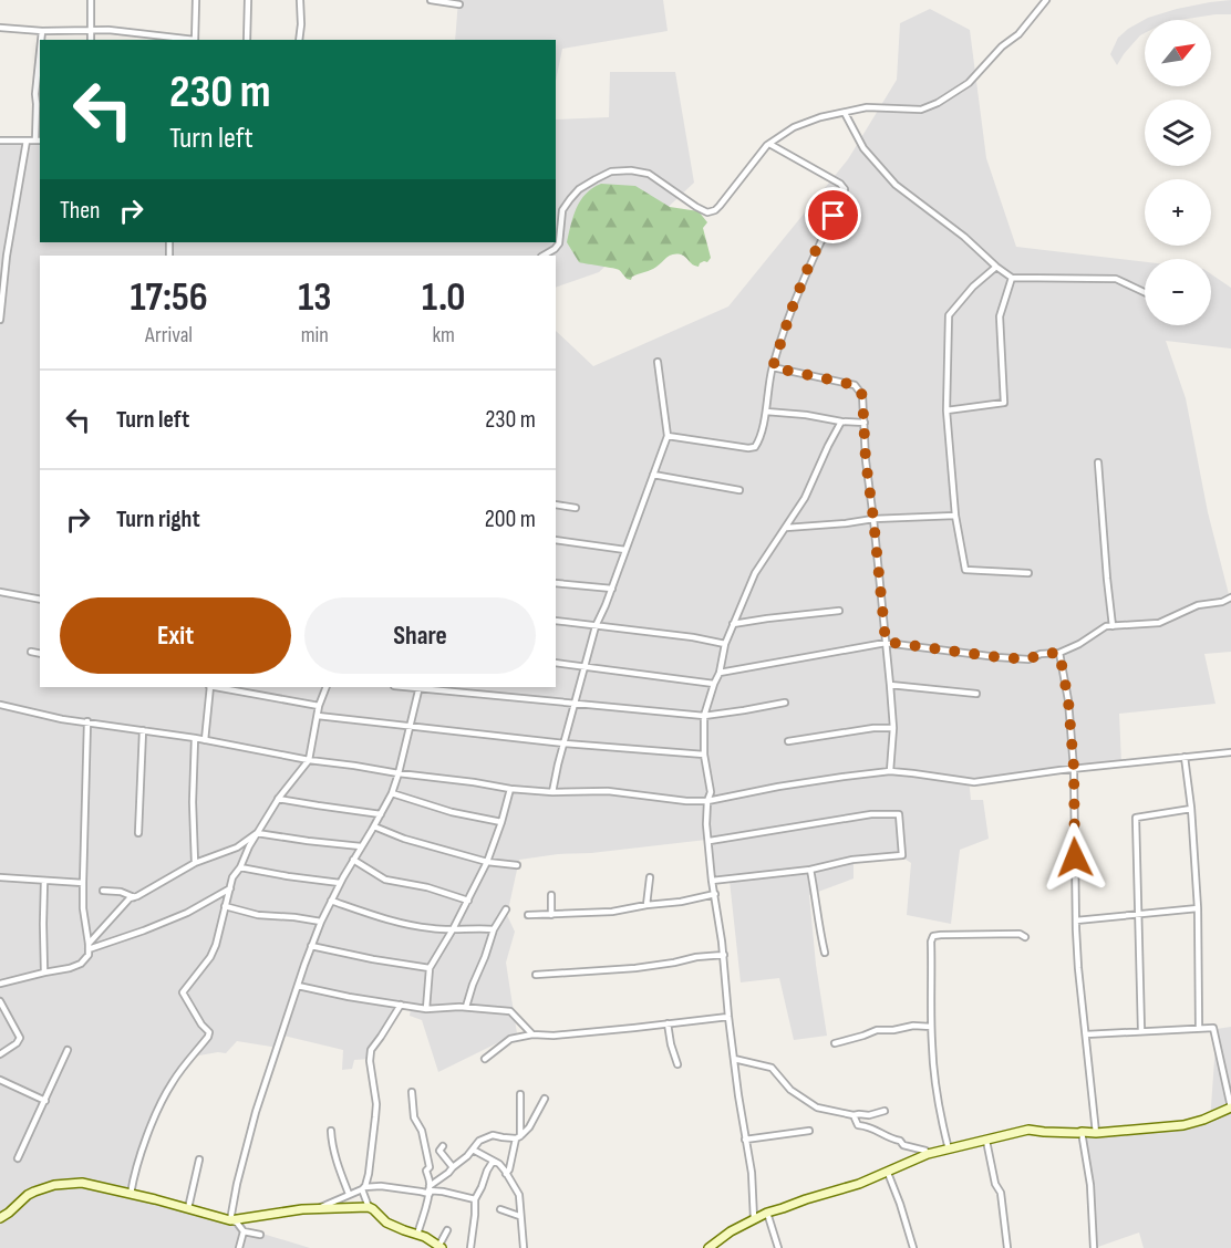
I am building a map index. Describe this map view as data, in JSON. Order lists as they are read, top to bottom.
{
  "north": "top right",
  "page": {
    "map_buttons": ["+", "−"],
    "turn": ["230 m", "Turn left"],
    "then": "Then",
    "eta": [
      "17:56",
      "Arrival",
      "13",
      "min",
      "1.0",
      "km"
    ],
    "list": [
      {
        "name": "Turn left",
        "value": "230 m"
      },
      {
        "name": "Turn right",
        "value": "200 m"
      }
    ],
    "buttons": ["Exit", "Share"]
  }
}
